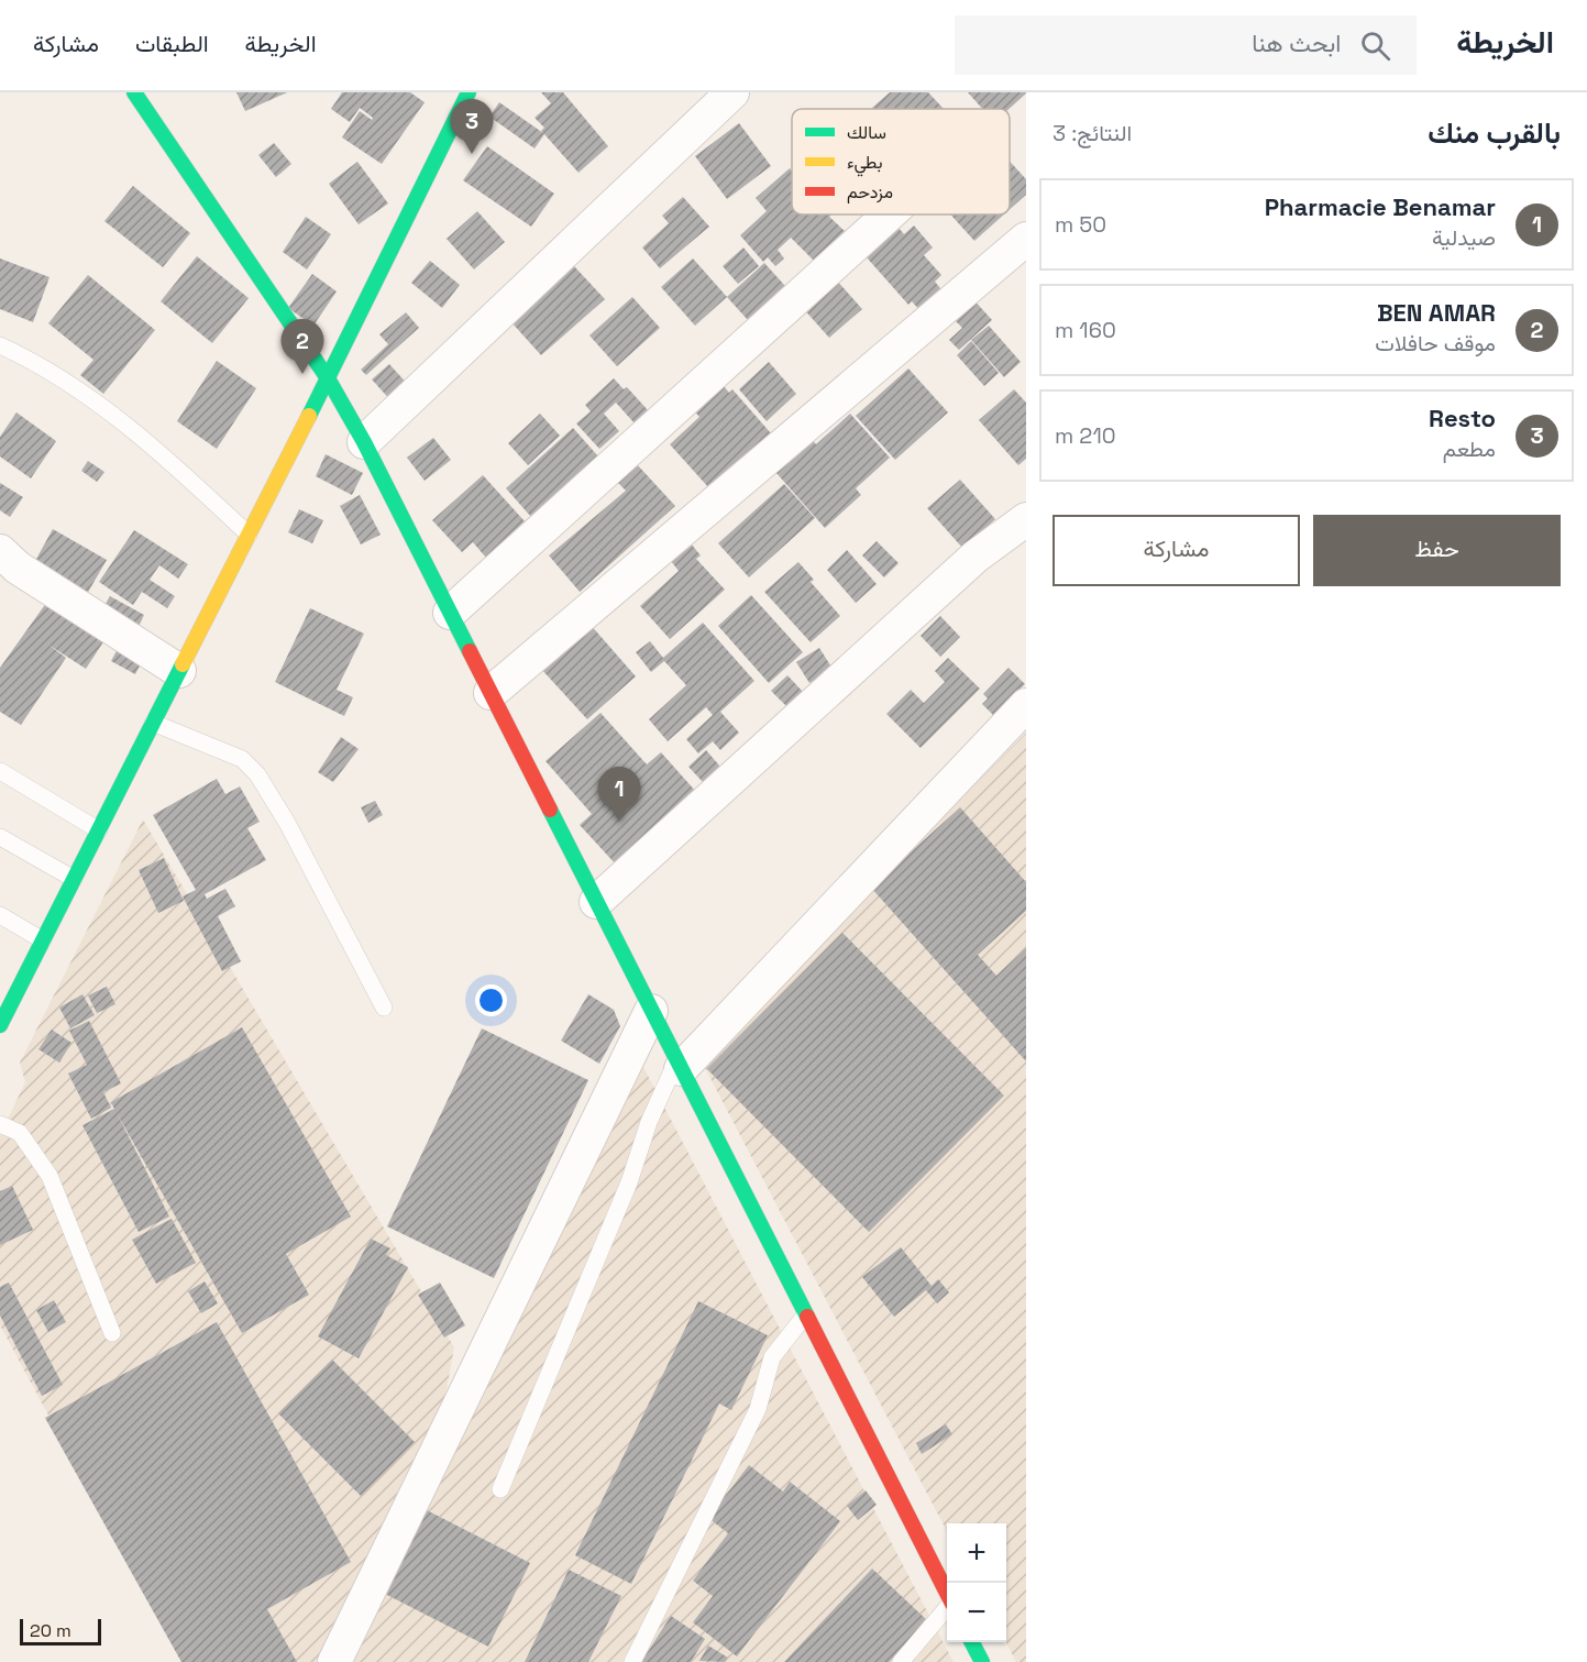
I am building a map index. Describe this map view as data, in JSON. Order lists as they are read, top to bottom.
{
  "legend": ["سالك", "بطيء", "مزدحم"],
  "scale_bar": "20 m",
  "page": {
    "header": "الخريطة",
    "search": "ابحث هنا",
    "nav": ["الخريطة", "الطبقات", "مشاركة"],
    "heading": ["بالقرب منك", "النتائج: 3"],
    "pins": ["3", "2", "1"],
    "list": [
      {
        "mark": "1",
        "name": "Pharmacie Benamar",
        "note": "صيدلية",
        "value": "50 m"
      },
      {
        "mark": "2",
        "name": "BEN AMAR",
        "note": "موقف حافلات",
        "value": "160 m"
      },
      {
        "mark": "3",
        "name": "Resto",
        "note": "مطعم",
        "value": "210 m"
      }
    ],
    "buttons": ["حفظ", "مشاركة"],
    "map_buttons": ["+", "−"],
    "scale": "20 m"
  }
}
